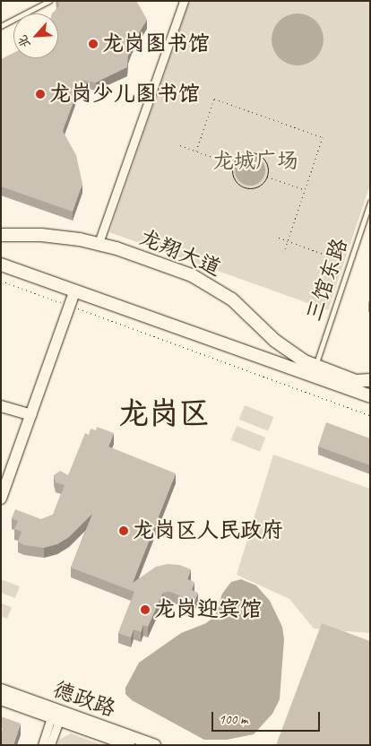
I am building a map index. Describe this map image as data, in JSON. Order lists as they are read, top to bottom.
{
  "streets": {
    "main road": ["龙翔大道", "德政路"],
    "lane": ["三馆东路"]
  },
  "crossings": [
    ["龙翔大道", "三馆东路"]
  ],
  "districts": ["龙岗区"],
  "parks": ["龙城广场"],
  "places": [
    "龙岗图书馆",
    "龙岗少儿图书馆",
    "龙岗区人民政府",
    "龙岗迎宾馆"
  ],
  "scale_bar": "100 m",
  "north": "bottom left"
}
